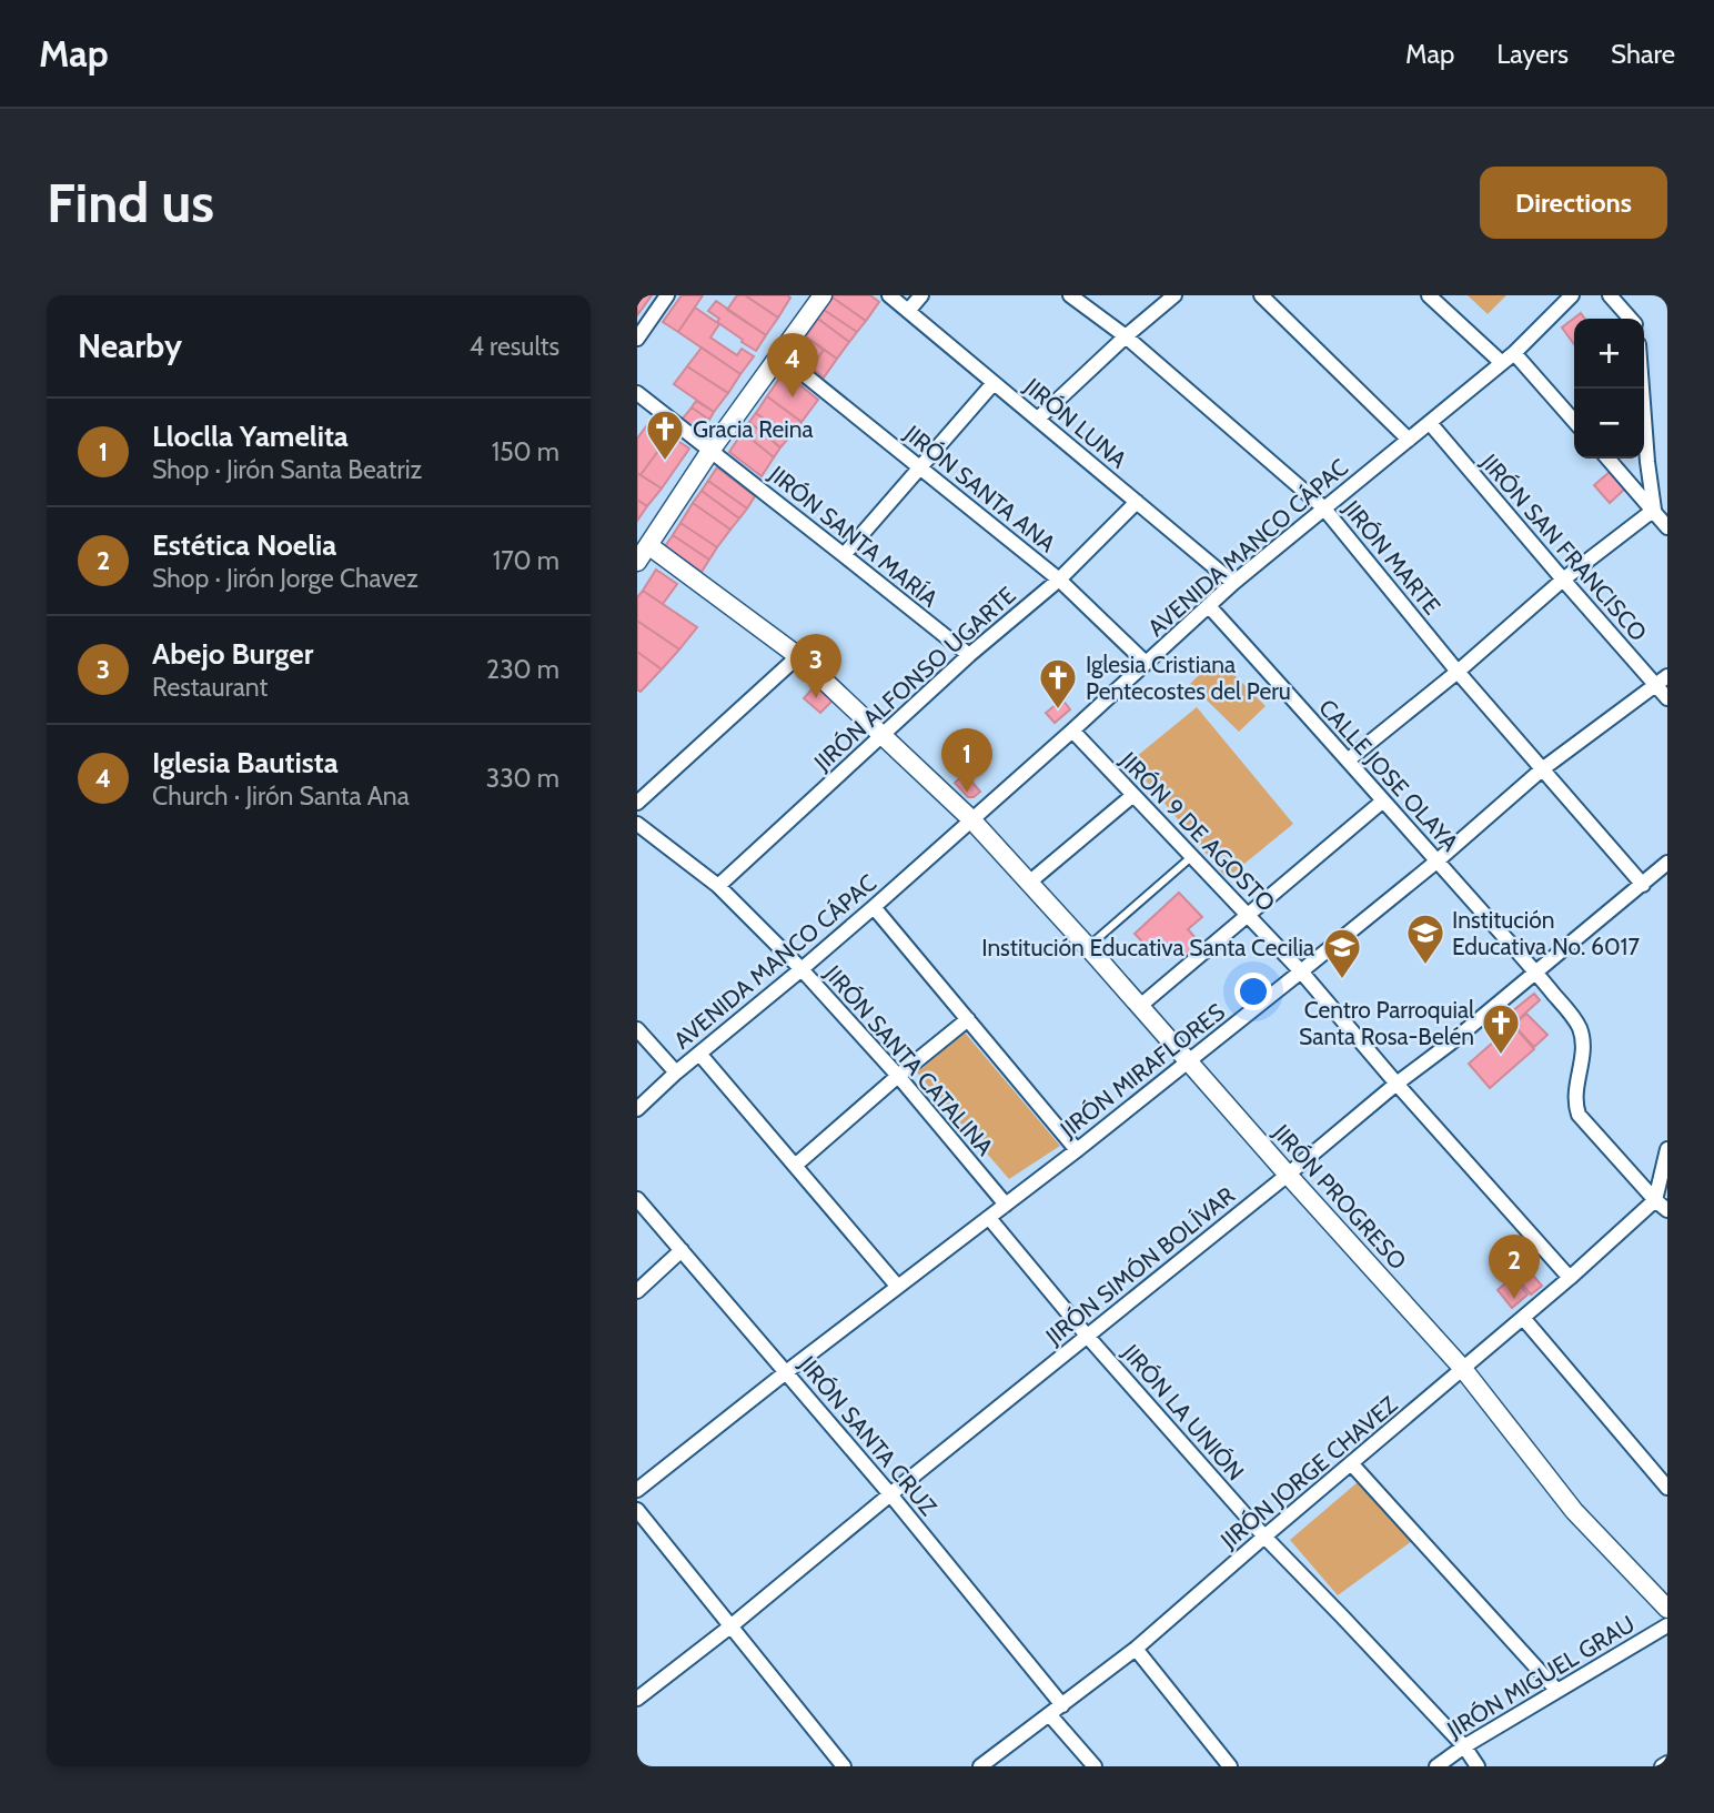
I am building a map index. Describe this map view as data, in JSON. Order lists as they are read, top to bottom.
{
  "streets": {
    "street": [
      "JIRÓN LUNA",
      "JIRÓN SANTA ANA",
      "JIRÓN SANTA MARÍA",
      "AVENIDA MANCO CÁPAC",
      "JIRÓN SAN FRANCISCO",
      "JIRÓN MARTE",
      "JIRÓN ALFONSO UGARTE",
      "CALLE JOSE OLAYA",
      "JIRÓN 9 DE AGOSTO",
      "JIRÓN SANTA CATALINA",
      "JIRÓN MIRAFLORES",
      "JIRÓN PROGRESO",
      "JIRÓN SIMÓN BOLÍVAR",
      "JIRÓN LA UNIÓN",
      "JIRÓN SANTA CRUZ",
      "JIRÓN JORGE CHAVEZ",
      "JIRÓN MIGUEL GRAU"
    ]
  },
  "crossings": [
    ["JIRÓN LUNA", "AVENIDA MANCO CÁPAC"],
    ["JIRÓN LUNA", "JIRÓN ALFONSO UGARTE"],
    ["JIRÓN SANTA ANA", "AVENIDA MANCO CÁPAC"],
    ["JIRÓN SANTA ANA", "JIRÓN ALFONSO UGARTE"],
    ["JIRÓN SANTA MARÍA", "JIRÓN ALFONSO UGARTE"],
    ["AVENIDA MANCO CÁPAC", "JIRÓN SAN FRANCISCO"],
    ["AVENIDA MANCO CÁPAC", "JIRÓN MARTE"],
    ["AVENIDA MANCO CÁPAC", "CALLE JOSE OLAYA"],
    ["AVENIDA MANCO CÁPAC", "JIRÓN 9 DE AGOSTO"],
    ["AVENIDA MANCO CÁPAC", "JIRÓN SANTA CATALINA"],
    ["AVENIDA MANCO CÁPAC", "JIRÓN PROGRESO"],
    ["JIRÓN SAN FRANCISCO", "JIRÓN MIRAFLORES"],
    ["JIRÓN MARTE", "JIRÓN MIRAFLORES"],
    ["JIRÓN MARTE", "JIRÓN SIMÓN BOLÍVAR"],
    ["JIRÓN ALFONSO UGARTE", "JIRÓN SANTA CATALINA"],
    ["JIRÓN ALFONSO UGARTE", "JIRÓN PROGRESO"],
    ["CALLE JOSE OLAYA", "JIRÓN MIRAFLORES"],
    ["CALLE JOSE OLAYA", "JIRÓN SIMÓN BOLÍVAR"],
    ["CALLE JOSE OLAYA", "JIRÓN JORGE CHAVEZ"],
    ["JIRÓN 9 DE AGOSTO", "JIRÓN MIRAFLORES"],
    ["JIRÓN 9 DE AGOSTO", "JIRÓN SIMÓN BOLÍVAR"],
    ["JIRÓN 9 DE AGOSTO", "JIRÓN JORGE CHAVEZ"],
    ["JIRÓN SANTA CATALINA", "JIRÓN MIRAFLORES"],
    ["JIRÓN MIRAFLORES", "JIRÓN PROGRESO"],
    ["JIRÓN MIRAFLORES", "JIRÓN LA UNIÓN"],
    ["JIRÓN MIRAFLORES", "JIRÓN SANTA CRUZ"],
    ["JIRÓN PROGRESO", "JIRÓN SIMÓN BOLÍVAR"],
    ["JIRÓN PROGRESO", "JIRÓN JORGE CHAVEZ"],
    ["JIRÓN SIMÓN BOLÍVAR", "JIRÓN LA UNIÓN"],
    ["JIRÓN SIMÓN BOLÍVAR", "JIRÓN SANTA CRUZ"],
    ["JIRÓN LA UNIÓN", "JIRÓN JORGE CHAVEZ"],
    ["JIRÓN LA UNIÓN", "JIRÓN MIGUEL GRAU"],
    ["JIRÓN SANTA CRUZ", "JIRÓN JORGE CHAVEZ"]
  ],
  "places": {
    "church": ["Gracia Reina", "Iglesia Cristiana Pentecostes del Peru", "Centro Parroquial Santa Rosa-Belén"],
    "school or university": ["Institución Educativa No. 6017", "Institución Educativa Santa Cecilia"]
  },
  "page": {
    "header": "Map",
    "nav": ["Map", "Layers", "Share"],
    "buttons": "Directions",
    "title": "Find us",
    "heading": ["Nearby", "4 results"],
    "map_buttons": ["+", "−"],
    "pins": [
      "4",
      "3",
      "1",
      "2"
    ],
    "list": [
      {
        "mark": "1",
        "name": "Lloclla Yamelita",
        "note": "Shop · Jirón Santa Beatriz",
        "value": "150 m"
      },
      {
        "mark": "2",
        "name": "Estética Noelia",
        "note": "Shop · Jirón Jorge Chavez",
        "value": "170 m"
      },
      {
        "mark": "3",
        "name": "Abejo Burger",
        "note": "Restaurant",
        "value": "230 m"
      },
      {
        "mark": "4",
        "name": "Iglesia Bautista",
        "note": "Church · Jirón Santa Ana",
        "value": "330 m"
      }
    ]
  }
}
